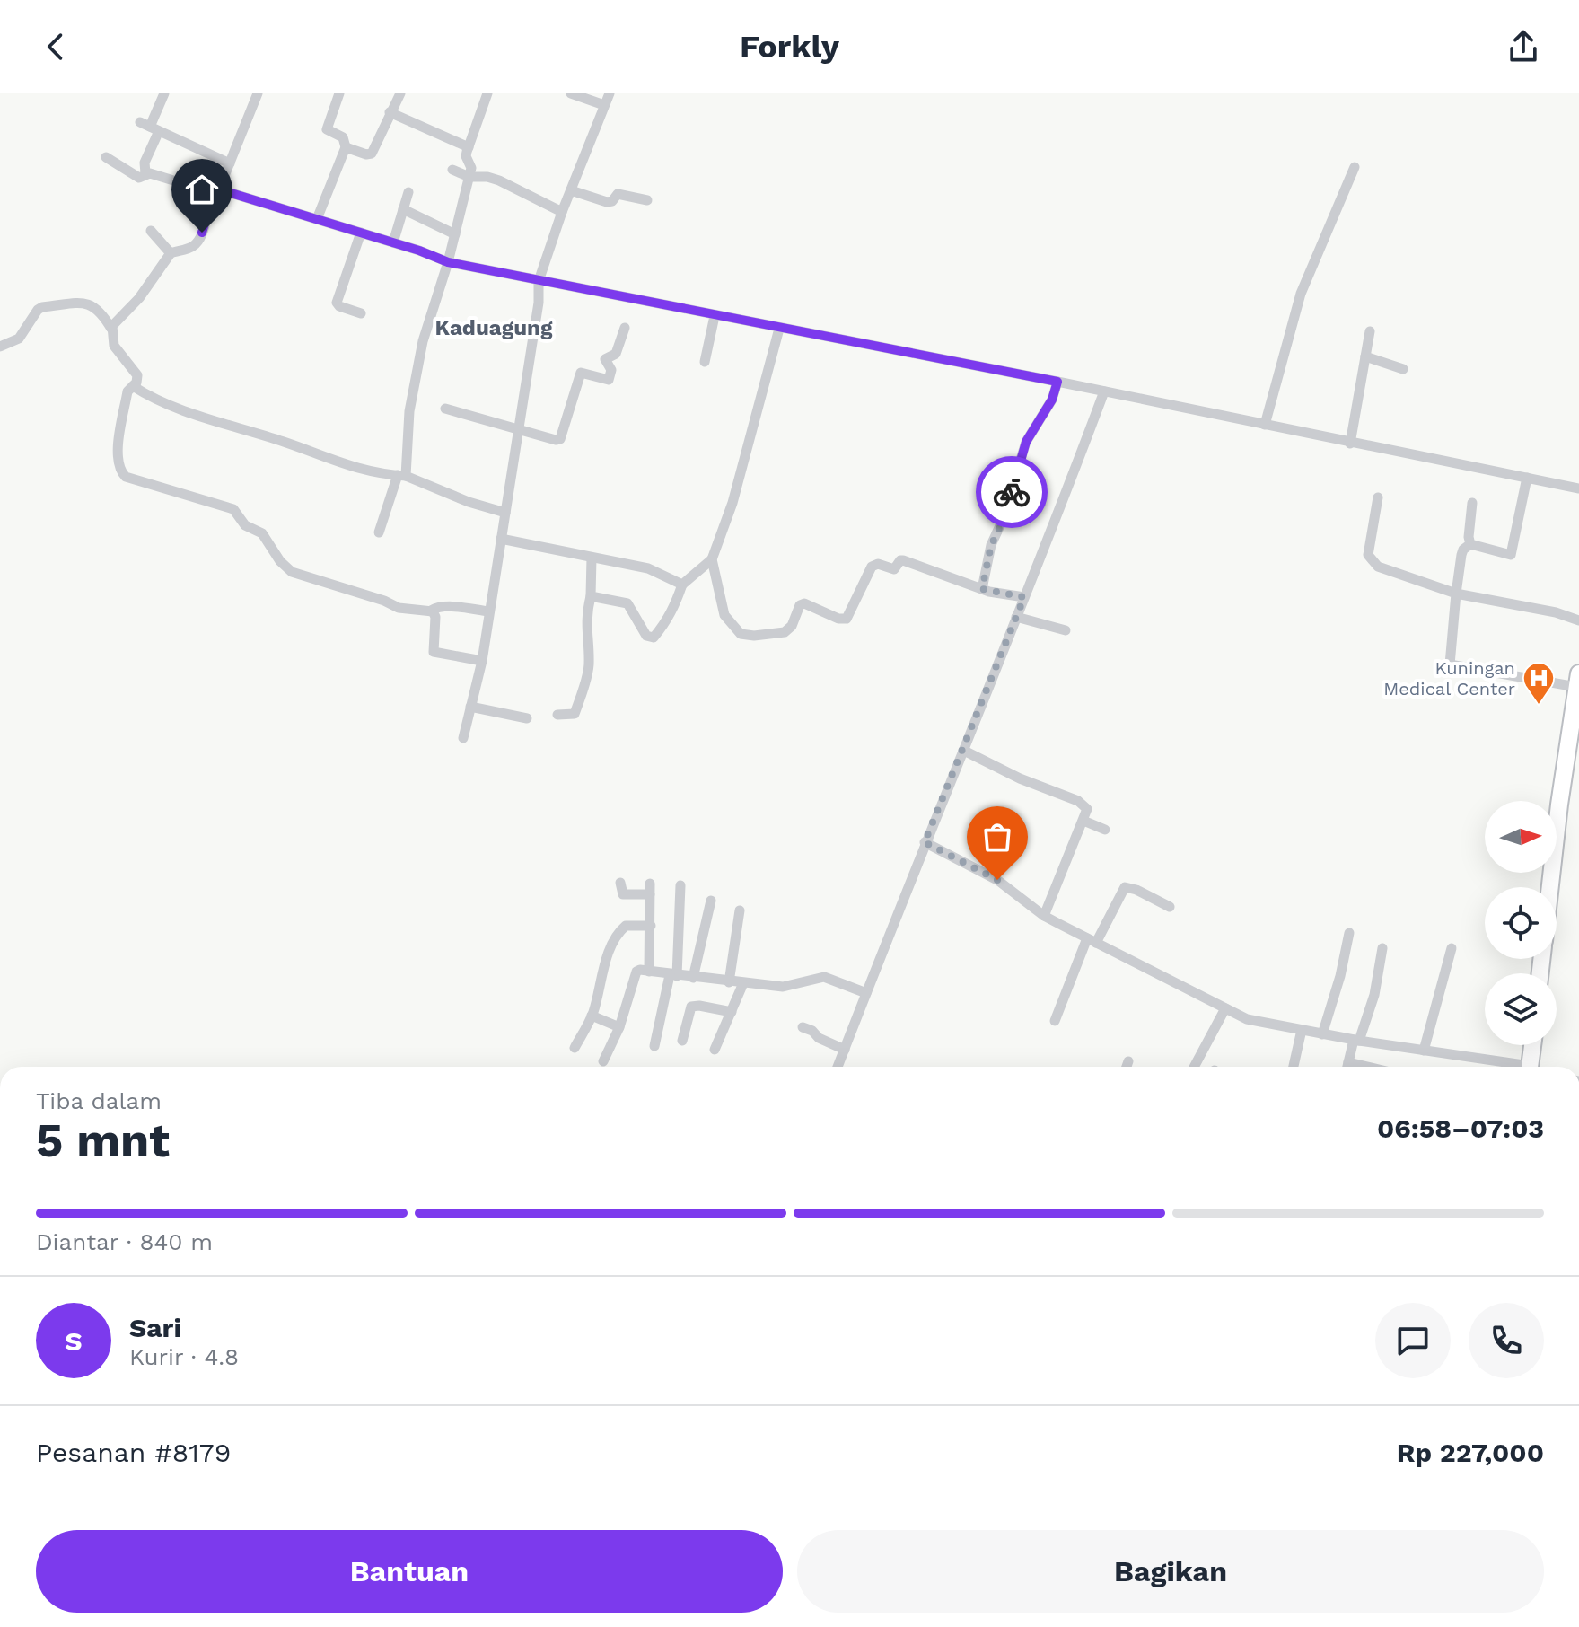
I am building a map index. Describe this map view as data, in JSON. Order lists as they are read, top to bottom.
{
  "districts": ["Kaduagung"],
  "places": {
    "hospital": ["Kuningan Medical Center"]
  },
  "north": "right",
  "page": {
    "header": "Forkly",
    "heading": ["5 mnt", "Tiba dalam", "06:58–07:03"],
    "panel": [
      "Sari",
      "Kurir · 4.8",
      "Pesanan #8179",
      "Rp 227,000"
    ],
    "bar": "Diantar · 840 m",
    "round": "S",
    "buttons": ["Bantuan", "Bagikan"]
  }
}
